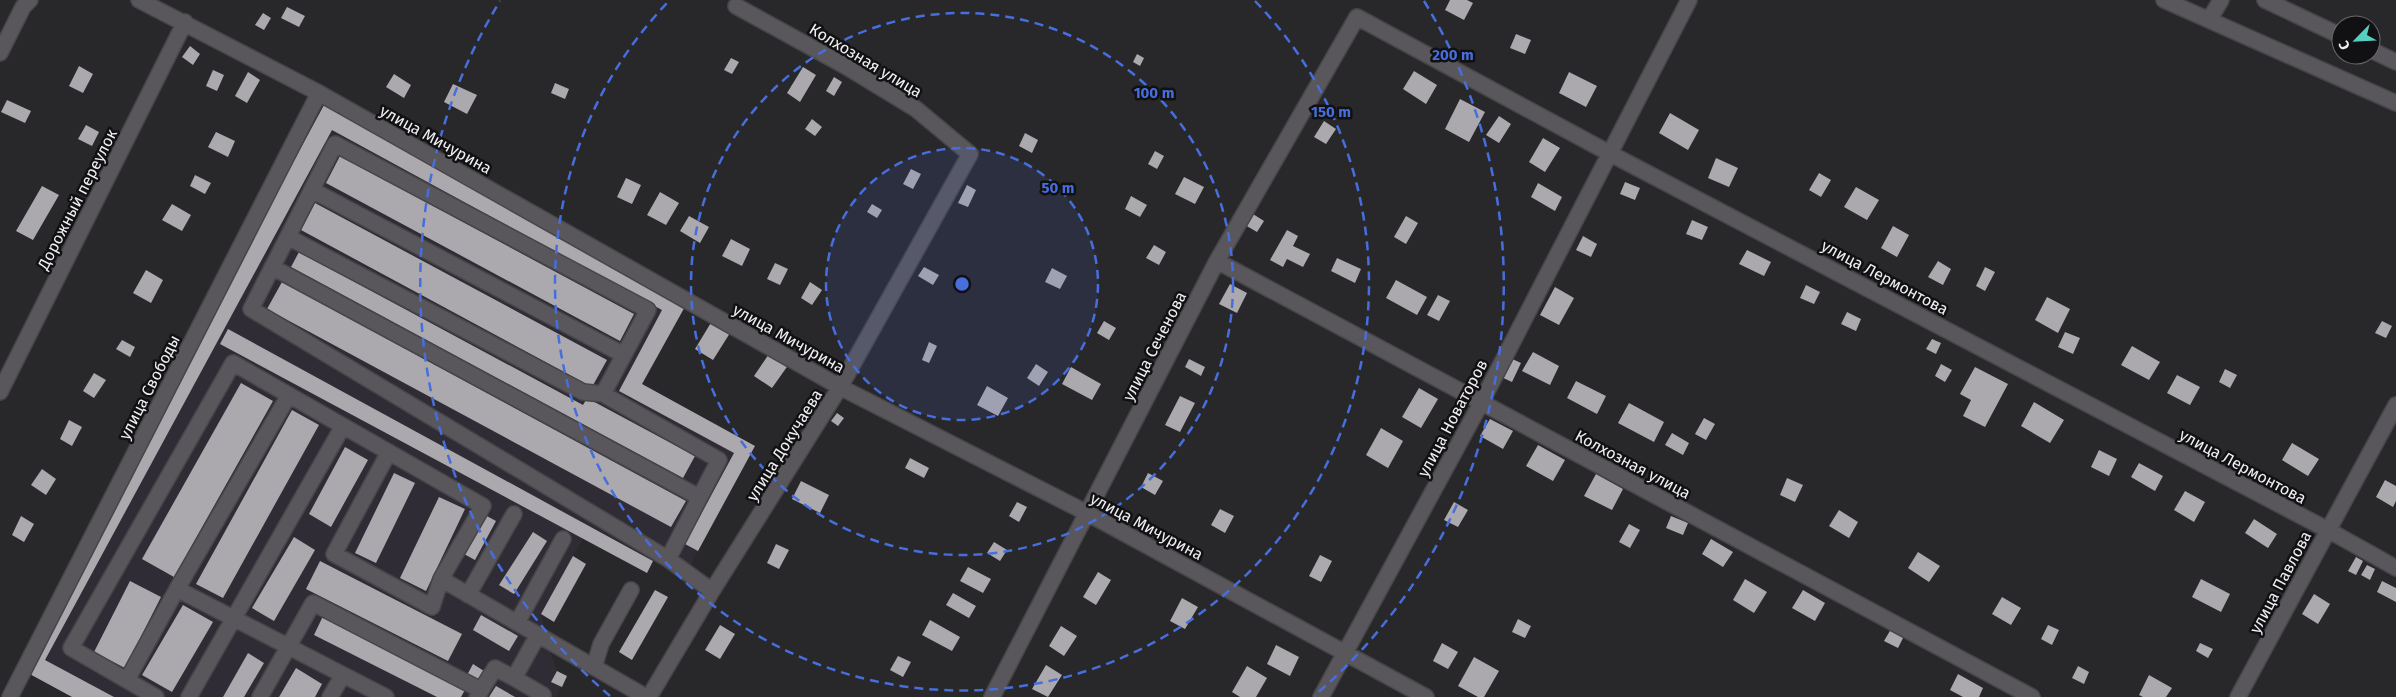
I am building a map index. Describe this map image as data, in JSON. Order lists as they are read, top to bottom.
{
  "streets": {
    "street": [
      "Колхозная улица",
      "улица Мичурина",
      "Дорожный переулок",
      "улица Лермонтова",
      "улица Сеченова",
      "улица Свободы",
      "улица Новаторов",
      "улица Докучаева",
      "улица Павлова"
    ]
  },
  "crossings": [
    ["Колхозная улица", "улица Сеченова"],
    ["Колхозная улица", "улица Новаторов"],
    ["Колхозная улица", "улица Докучаева"],
    ["улица Мичурина", "Дорожный переулок"],
    ["улица Мичурина", "улица Сеченова"],
    ["улица Мичурина", "улица Свободы"],
    ["улица Мичурина", "улица Новаторов"],
    ["улица Мичурина", "улица Докучаева"],
    ["улица Лермонтова", "улица Сеченова"],
    ["улица Лермонтова", "улица Новаторов"],
    ["улица Лермонтова", "улица Павлова"]
  ],
  "north": "bottom left",
  "rings": [
    "200 m",
    "100 m",
    "150 m",
    "50 m"
  ]
}
